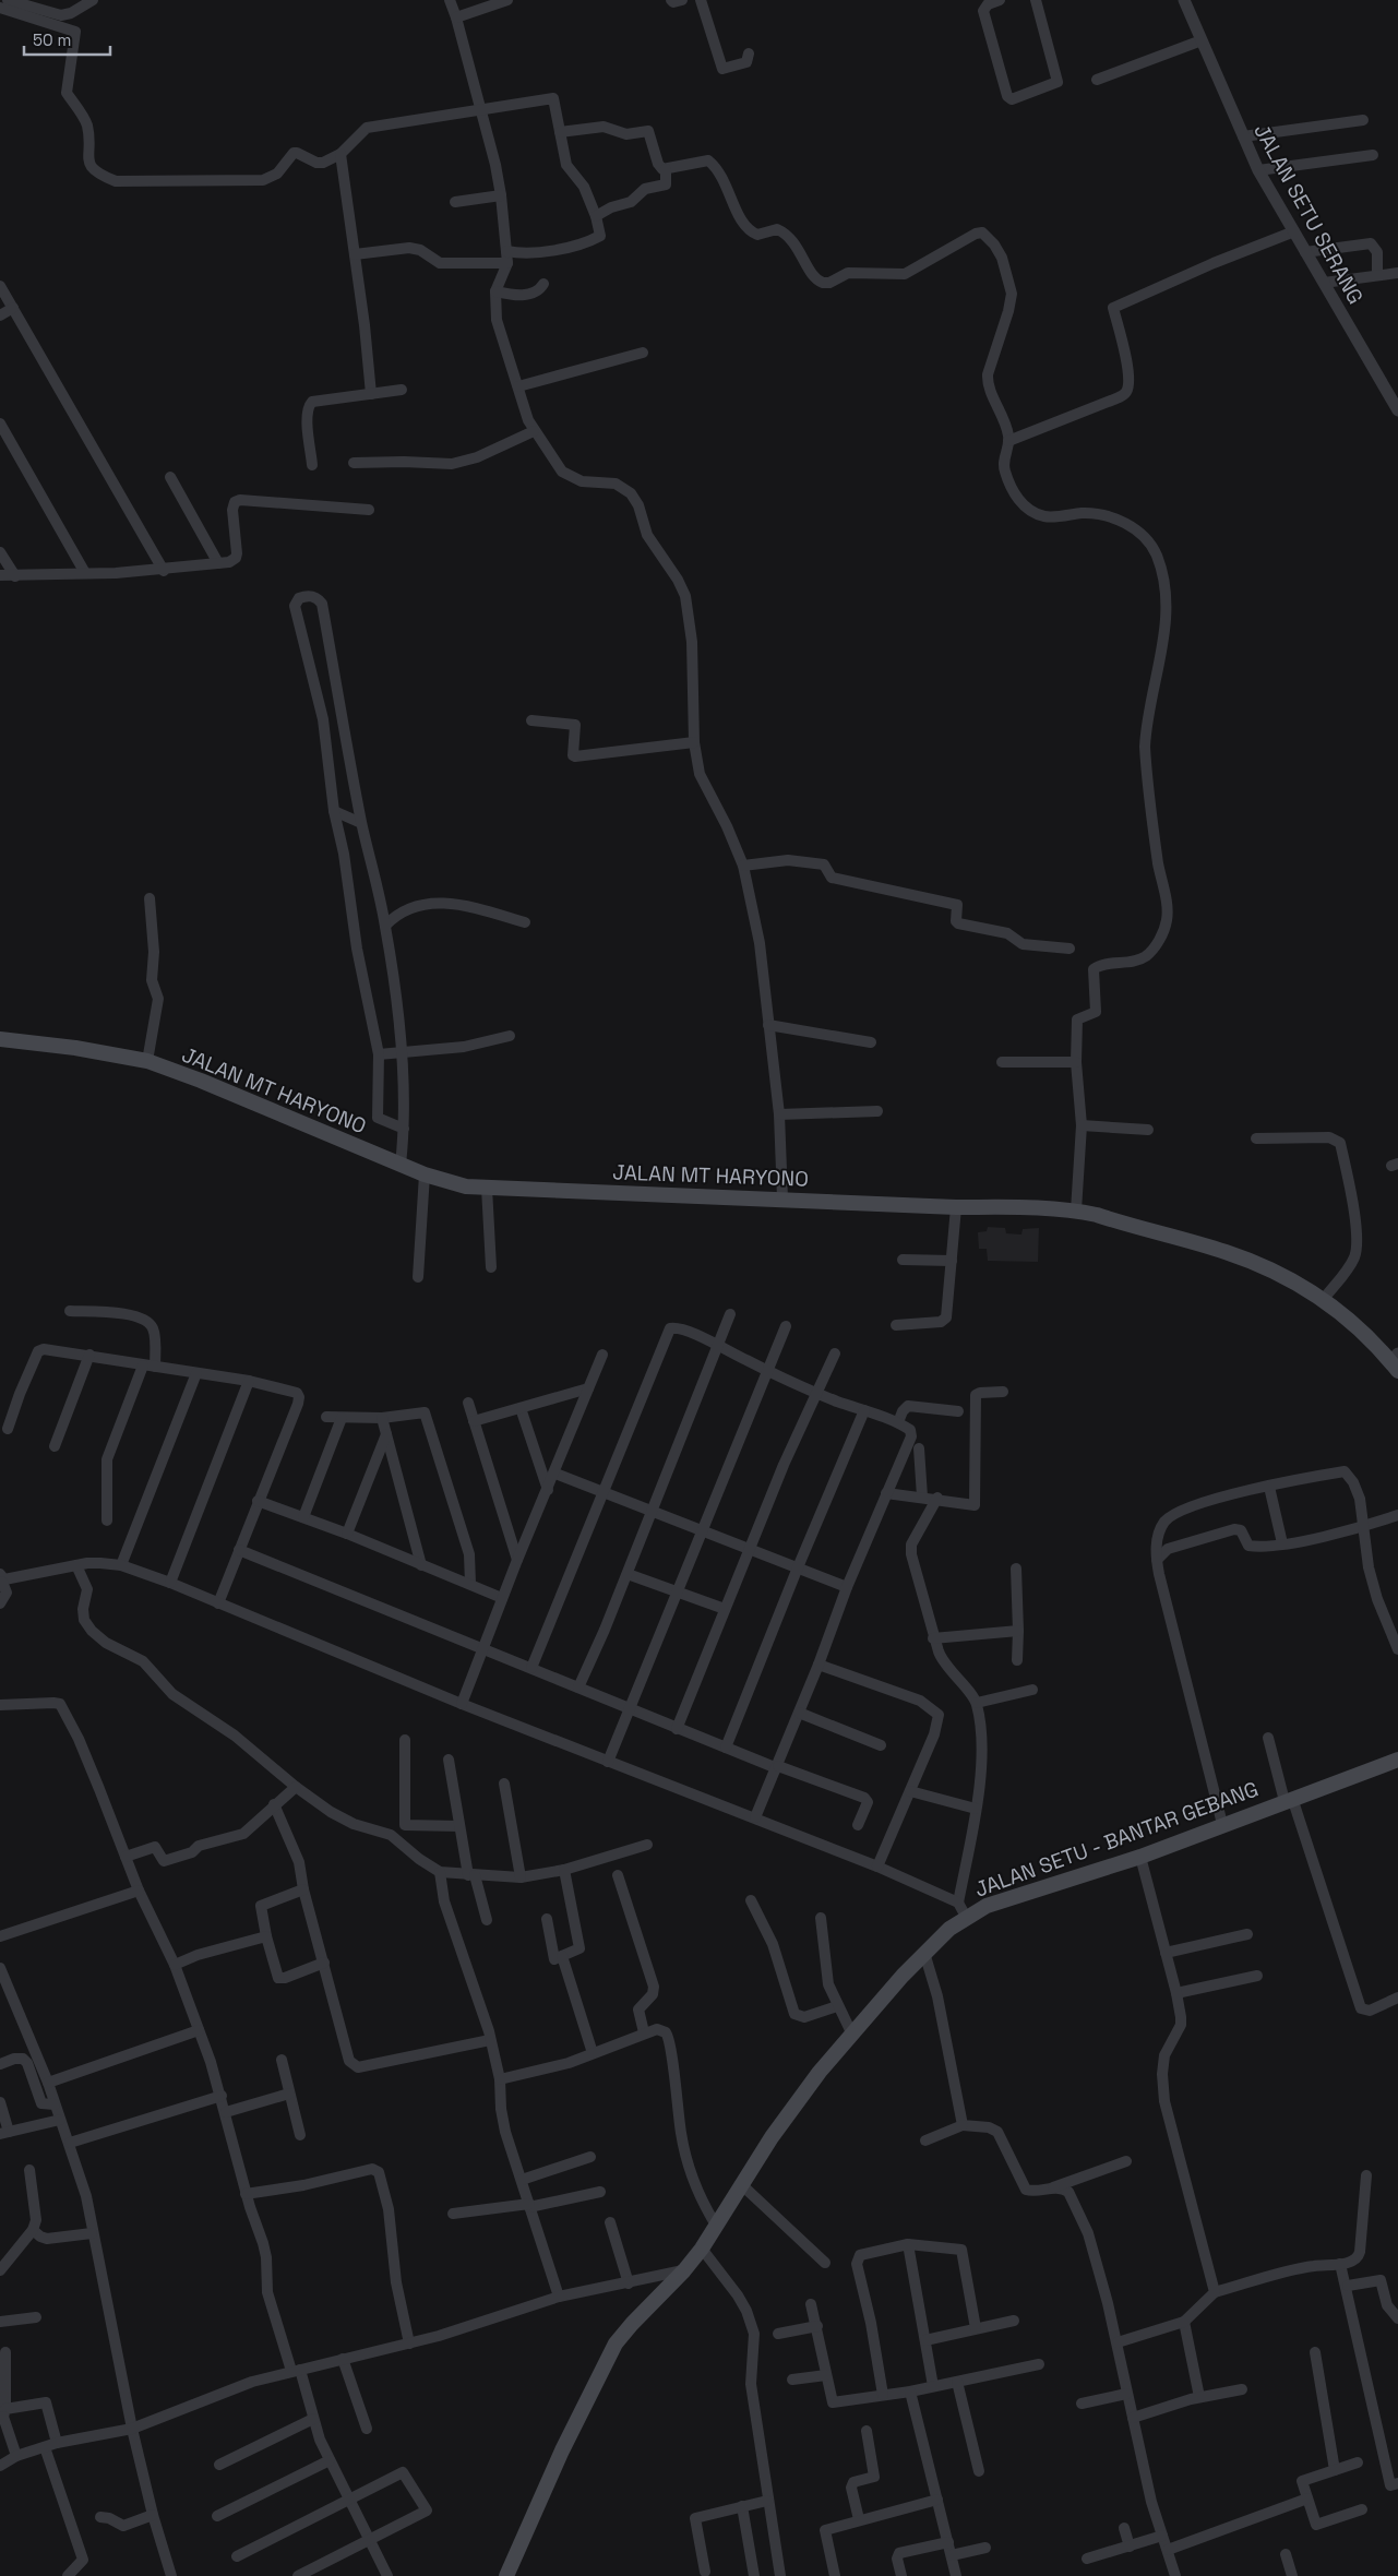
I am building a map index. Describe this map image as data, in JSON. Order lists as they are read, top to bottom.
{
  "streets": {
    "main road": ["JALAN MT HARYONO", "JALAN SETU - BANTAR GEBANG"],
    "street": ["JALAN SETU SERANG"]
  },
  "scale_bar": "50 m"
}
